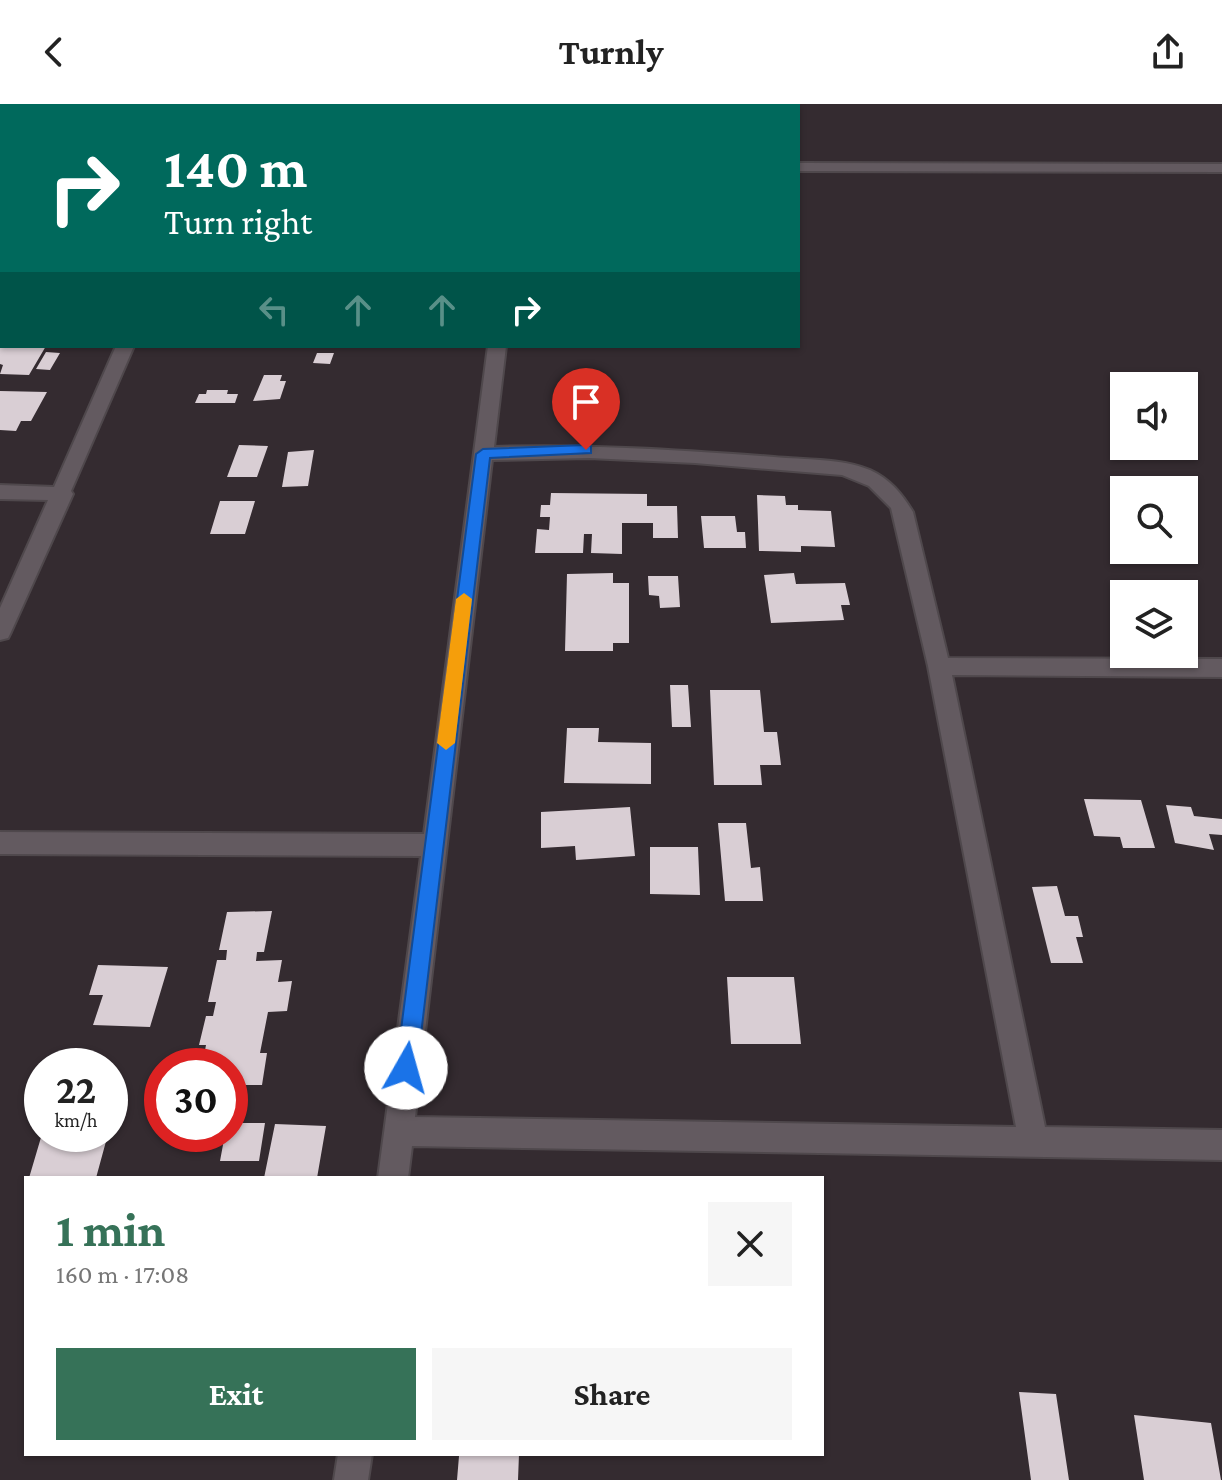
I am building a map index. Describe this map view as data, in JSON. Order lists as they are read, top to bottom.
{
  "page": {
    "header": "Turnly",
    "turn": ["140 m", "Turn right"],
    "speed": "22 km/h",
    "limit": "30",
    "heading": ["1 min", "160 m · 17:08"],
    "buttons": ["Exit", "Share"]
  }
}
